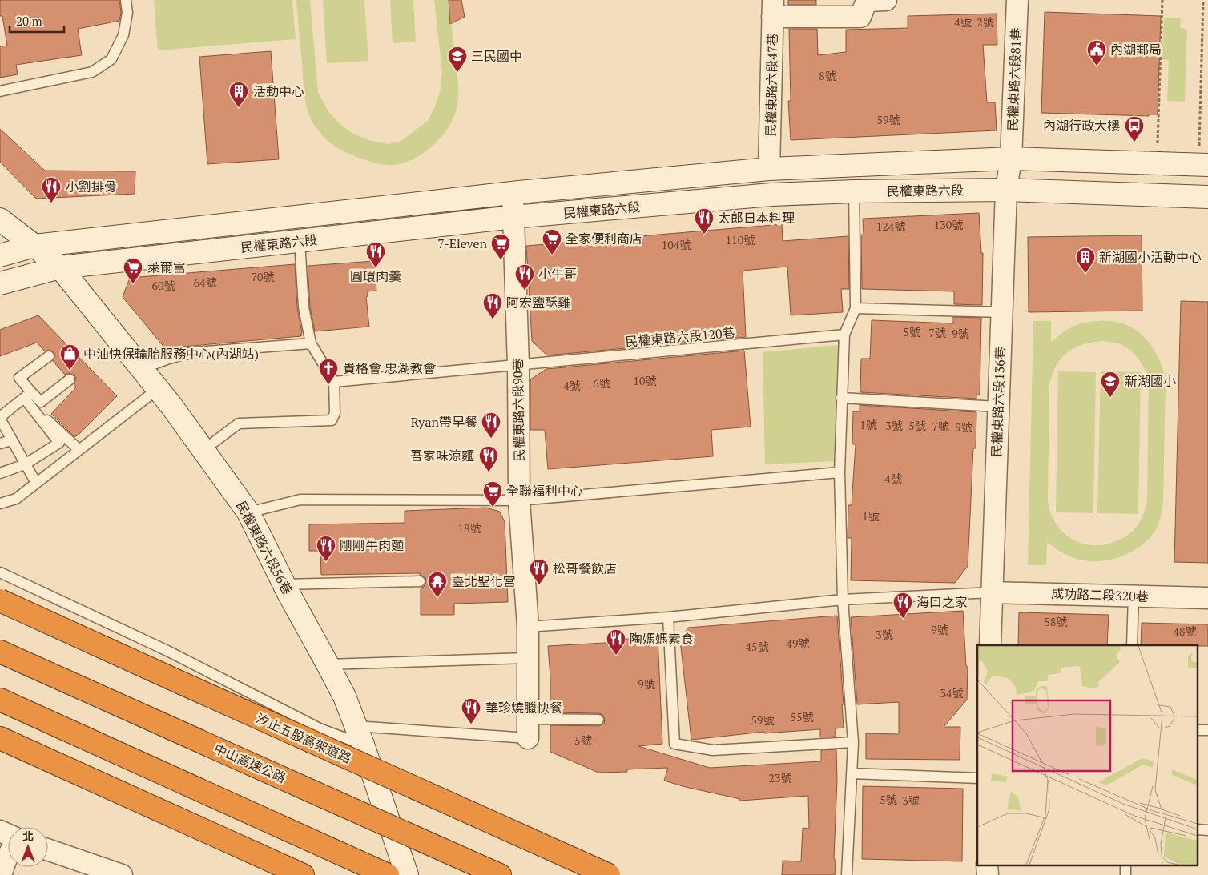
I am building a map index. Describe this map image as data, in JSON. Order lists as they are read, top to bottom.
{
  "streets": {
    "highway": ["汐止五股高架道路", "中山高速公路"],
    "main road": ["民權東路六段", "民權東路六段56巷"],
    "street": [
      "民權東路六段81巷",
      "民權東路六段47巷",
      "民權東路六段136巷",
      "民權東路六段90巷",
      "成功路二段320巷"
    ],
    "lane": ["民權東路六段120巷"]
  },
  "crossings": [
    ["民權東路六段81巷", "民權東路六段"],
    ["民權東路六段81巷", "民權東路六段136巷"],
    ["民權東路六段47巷", "民權東路六段"],
    ["民權東路六段", "民權東路六段136巷"],
    ["民權東路六段", "民權東路六段90巷"],
    ["民權東路六段", "民權東路六段56巷"],
    ["民權東路六段120巷", "民權東路六段90巷"],
    ["民權東路六段136巷", "成功路二段320巷"]
  ],
  "places": {
    "public building": ["內湖郵局"],
    "school or university": ["三民國中", "新湖國小"],
    "building": ["活動中心", "新湖國小活動中心"],
    "bus stop": ["內湖行政大樓"],
    "restaurant": [
      "小劉排骨",
      "太郎日本料理",
      "圓環肉羹",
      "小牛哥",
      "阿宏鹽酥雞",
      "Ryan帶早餐",
      "吾家味涼麵",
      "剛剛牛肉麵",
      "松哥餐飲店",
      "海口之家",
      "陶媽媽素食",
      "華珍燒臘快餐"
    ],
    "supermarket": [
      "全家便利商店",
      "7-Eleven",
      "萊爾富",
      "全聯福利中心"
    ],
    "shop": ["中油快保輪胎服務中心(內湖站)"],
    "church": ["貴格會 忠湖教會"],
    "temple": ["臺北聖化宮"]
  },
  "house_numbers": [
    "4號",
    "2號",
    "8號",
    "59號",
    "130號",
    "124號",
    "110號",
    "104號",
    "70號",
    "64號",
    "60號",
    "5號",
    "7號",
    "9號",
    "10號",
    "6號",
    "4號",
    "1號",
    "3號",
    "5號",
    "7號",
    "9號",
    "4號",
    "1號",
    "18號",
    "58號",
    "9號",
    "48號",
    "3號",
    "49號",
    "45號",
    "9號",
    "34號",
    "55號",
    "59號",
    "5號",
    "23號",
    "5號",
    "3號"
  ],
  "scale_bar": "20 m",
  "north": "top"
}
